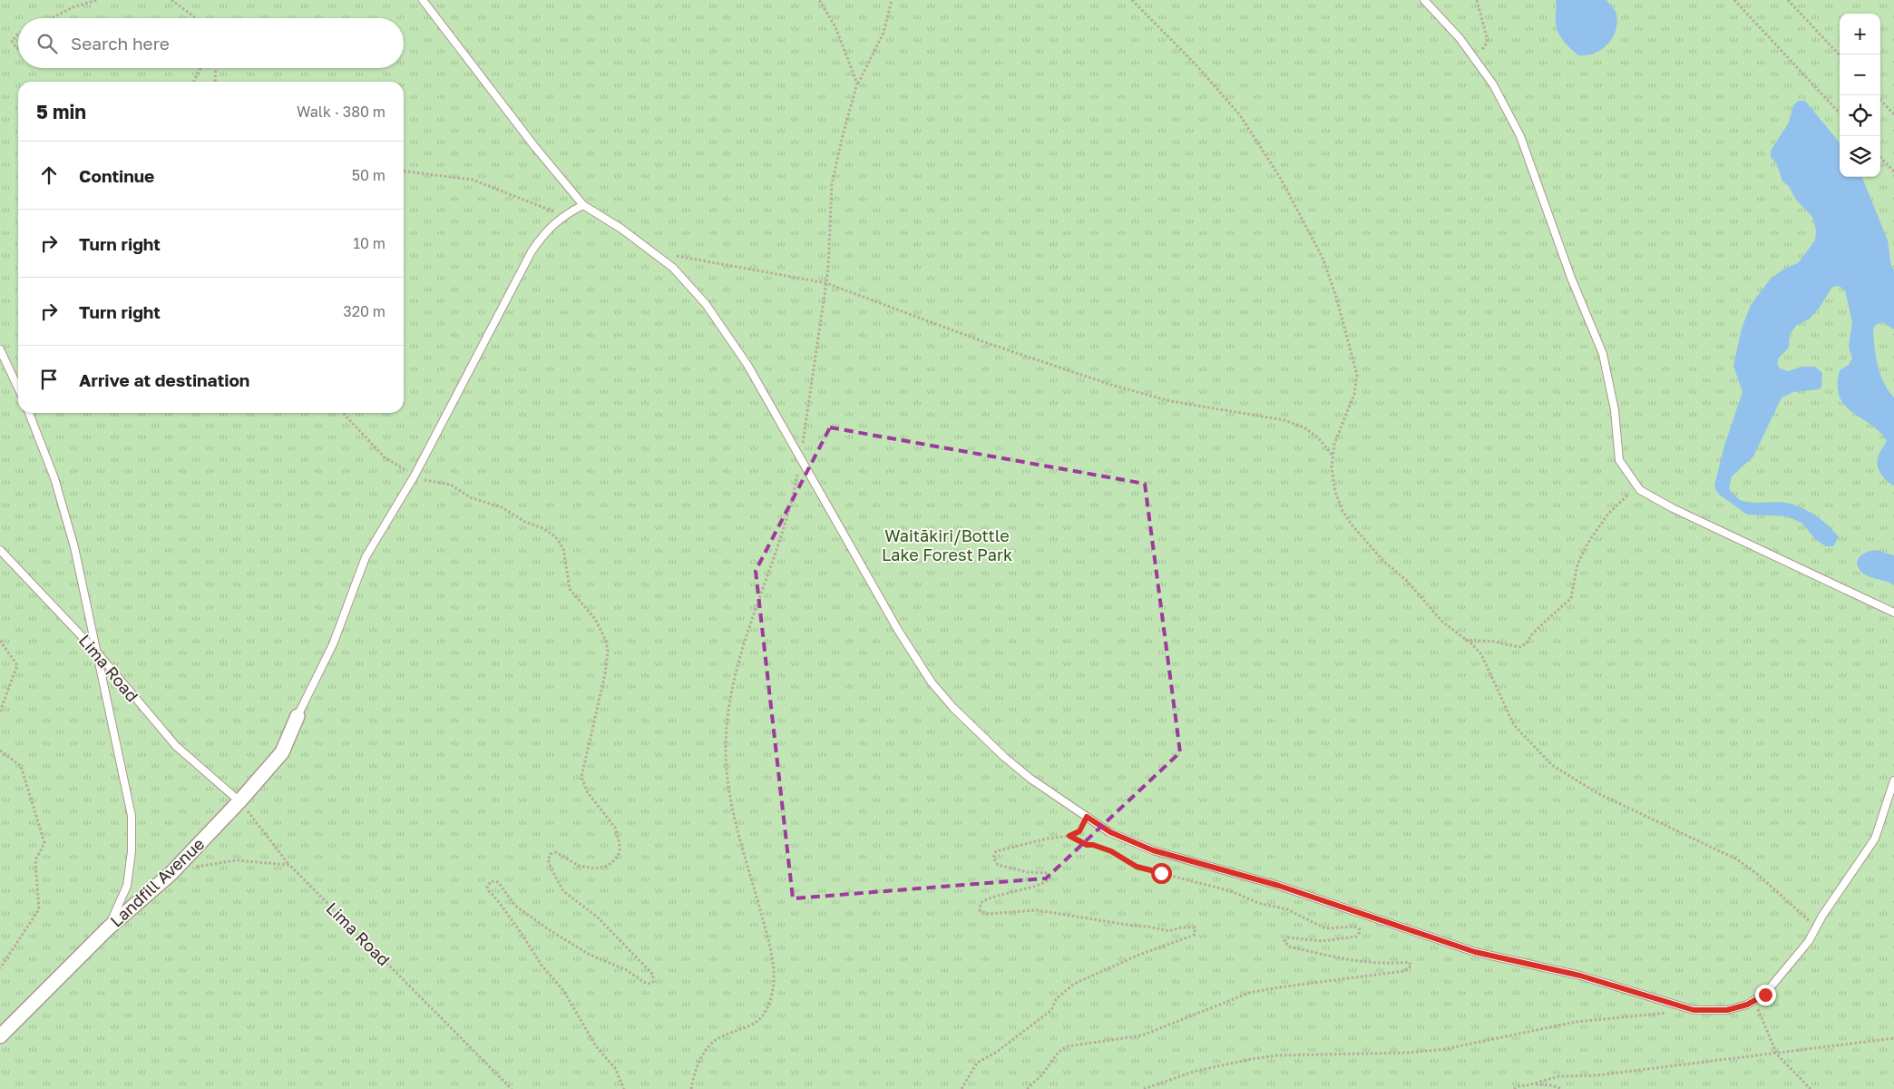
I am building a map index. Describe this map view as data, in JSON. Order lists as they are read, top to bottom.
{
  "streets": {
    "street": ["Landfill Avenue"],
    "lane": ["Lima Road"]
  },
  "crossings": [
    ["Lima Road", "Landfill Avenue"]
  ],
  "parks": ["Waitākiri/Bottle Lake Forest Park"],
  "page": {
    "map_buttons": ["+", "−"],
    "search": "Search here",
    "heading": ["5 min", "Walk · 380 m"],
    "list": [
      ["Continue", "50 m"],
      ["Turn right", "10 m"],
      ["Turn right", "320 m"],
      "Arrive at destination"
    ]
  }
}
